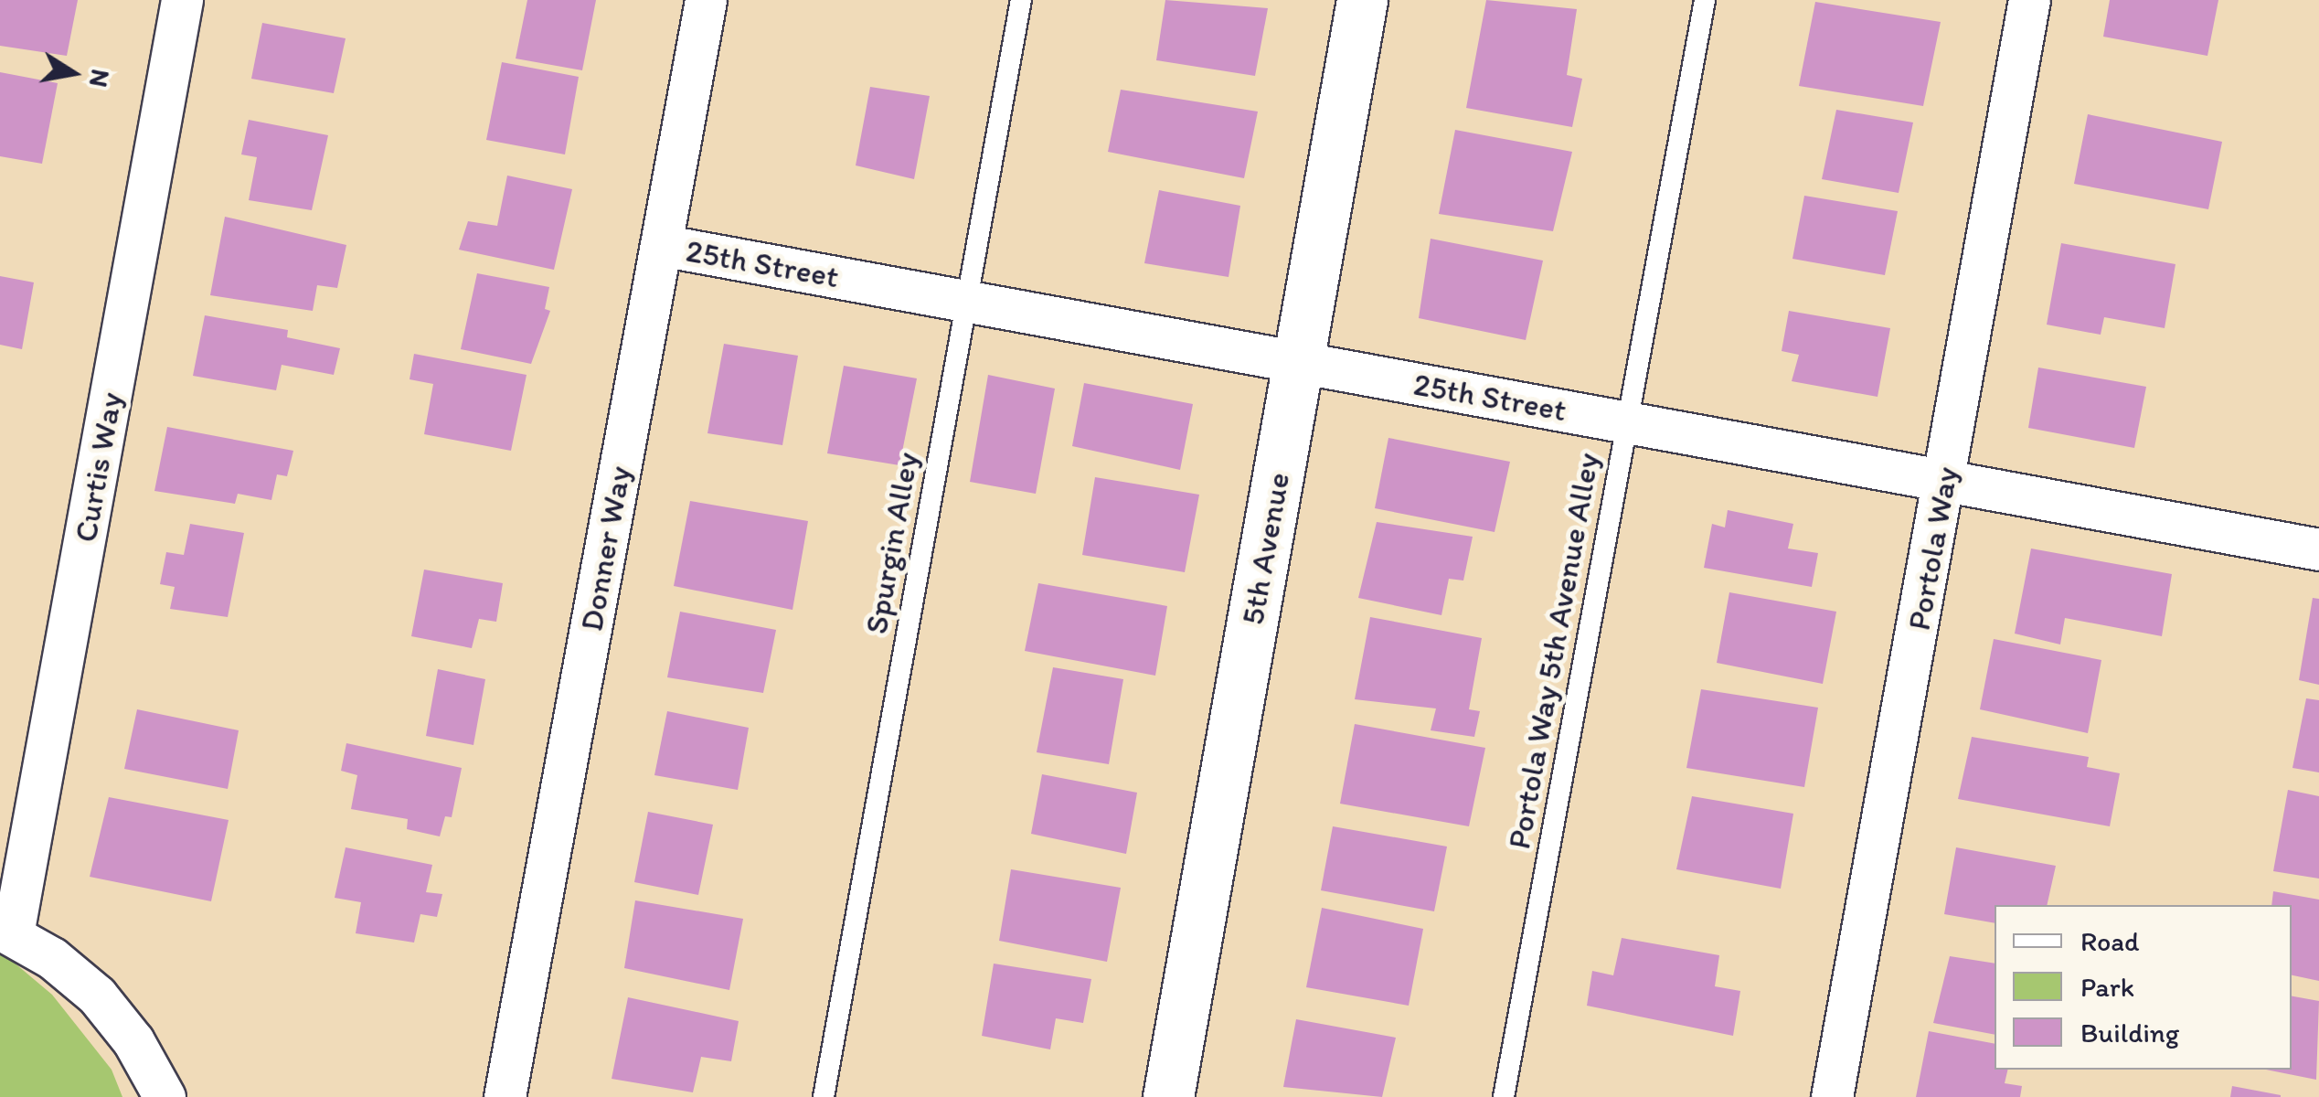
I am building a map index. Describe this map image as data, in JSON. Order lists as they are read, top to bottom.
{
  "streets": {
    "street": [
      "25th Street",
      "Curtis Way",
      "Donner Way",
      "5th Avenue",
      "Portola Way"
    ],
    "lane": ["Spurgin Alley", "Portola Way 5th Avenue Alley"]
  },
  "crossings": [
    ["25th Street", "Spurgin Alley"],
    ["25th Street", "Donner Way"],
    ["25th Street", "5th Avenue"],
    ["25th Street", "Portola Way"],
    ["25th Street", "Portola Way 5th Avenue Alley"]
  ],
  "legend": ["Road", "Park", "Building"],
  "north": "right"
}
